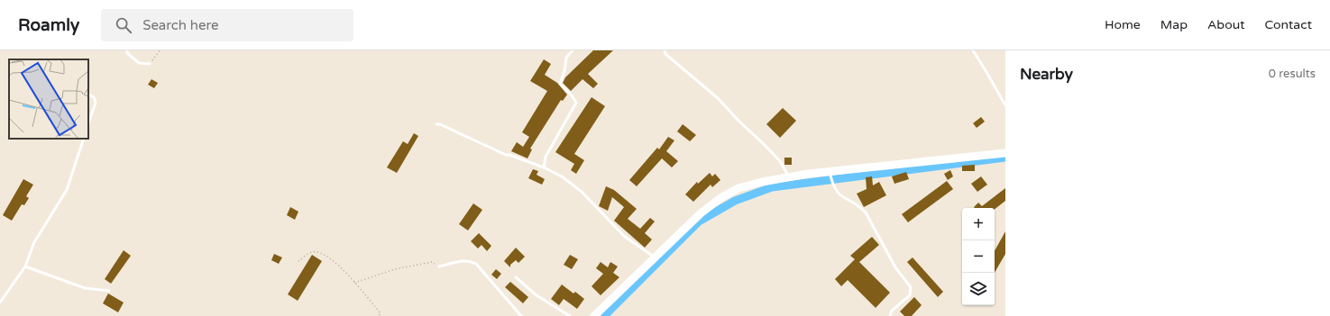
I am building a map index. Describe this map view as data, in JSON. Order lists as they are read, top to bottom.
{
  "page": {
    "header": "Roamly",
    "search": "Search here",
    "nav": [
      "Home",
      "Map",
      "About",
      "Contact"
    ],
    "heading": ["Nearby", "0 results"],
    "map_buttons": ["+", "−"]
  }
}
